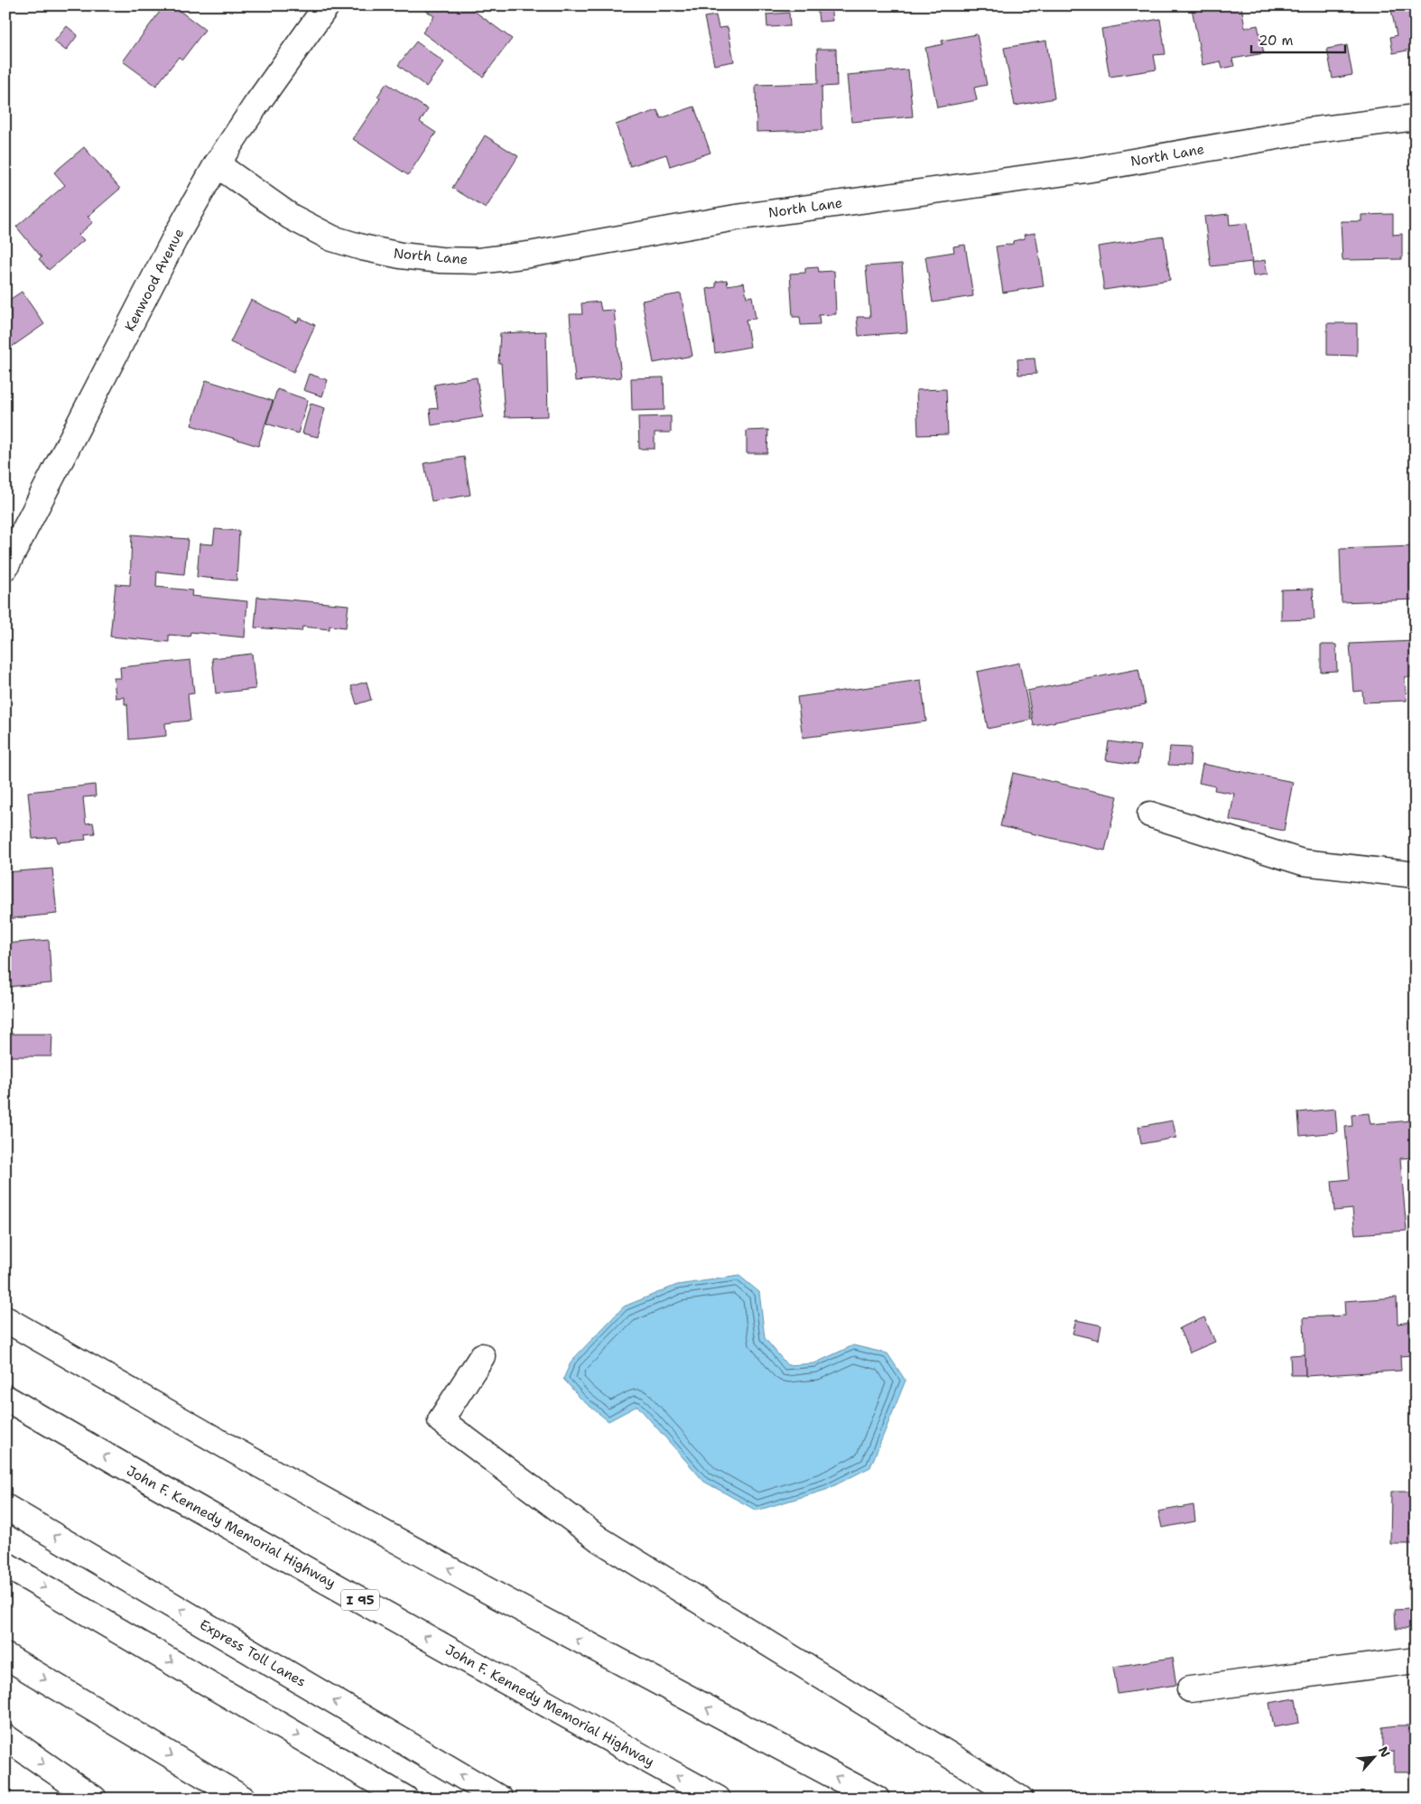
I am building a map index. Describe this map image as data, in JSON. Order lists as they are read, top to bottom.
{
  "streets": {
    "main road": [
      "North Lane",
      "Kenwood Avenue",
      "John F. Kennedy Memorial Highway",
      "I 95",
      "Express Toll Lanes"
    ]
  },
  "crossings": [
    ["North Lane", "Kenwood Avenue"]
  ],
  "scale_bar": "20 m",
  "north": "top right"
}
